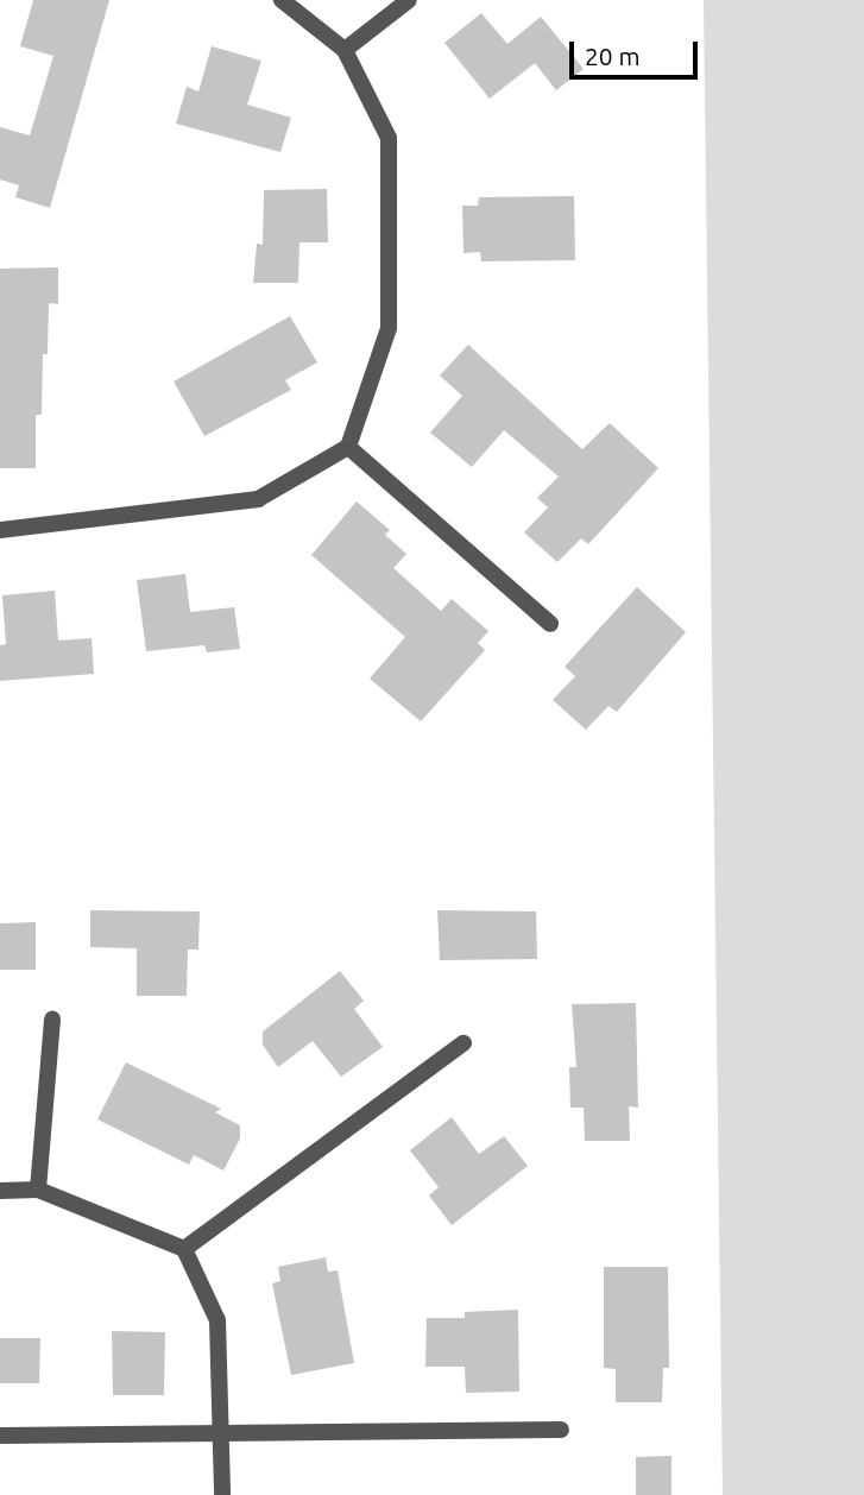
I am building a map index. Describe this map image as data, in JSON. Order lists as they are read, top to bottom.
{
  "scale_bar": "20 m"
}
